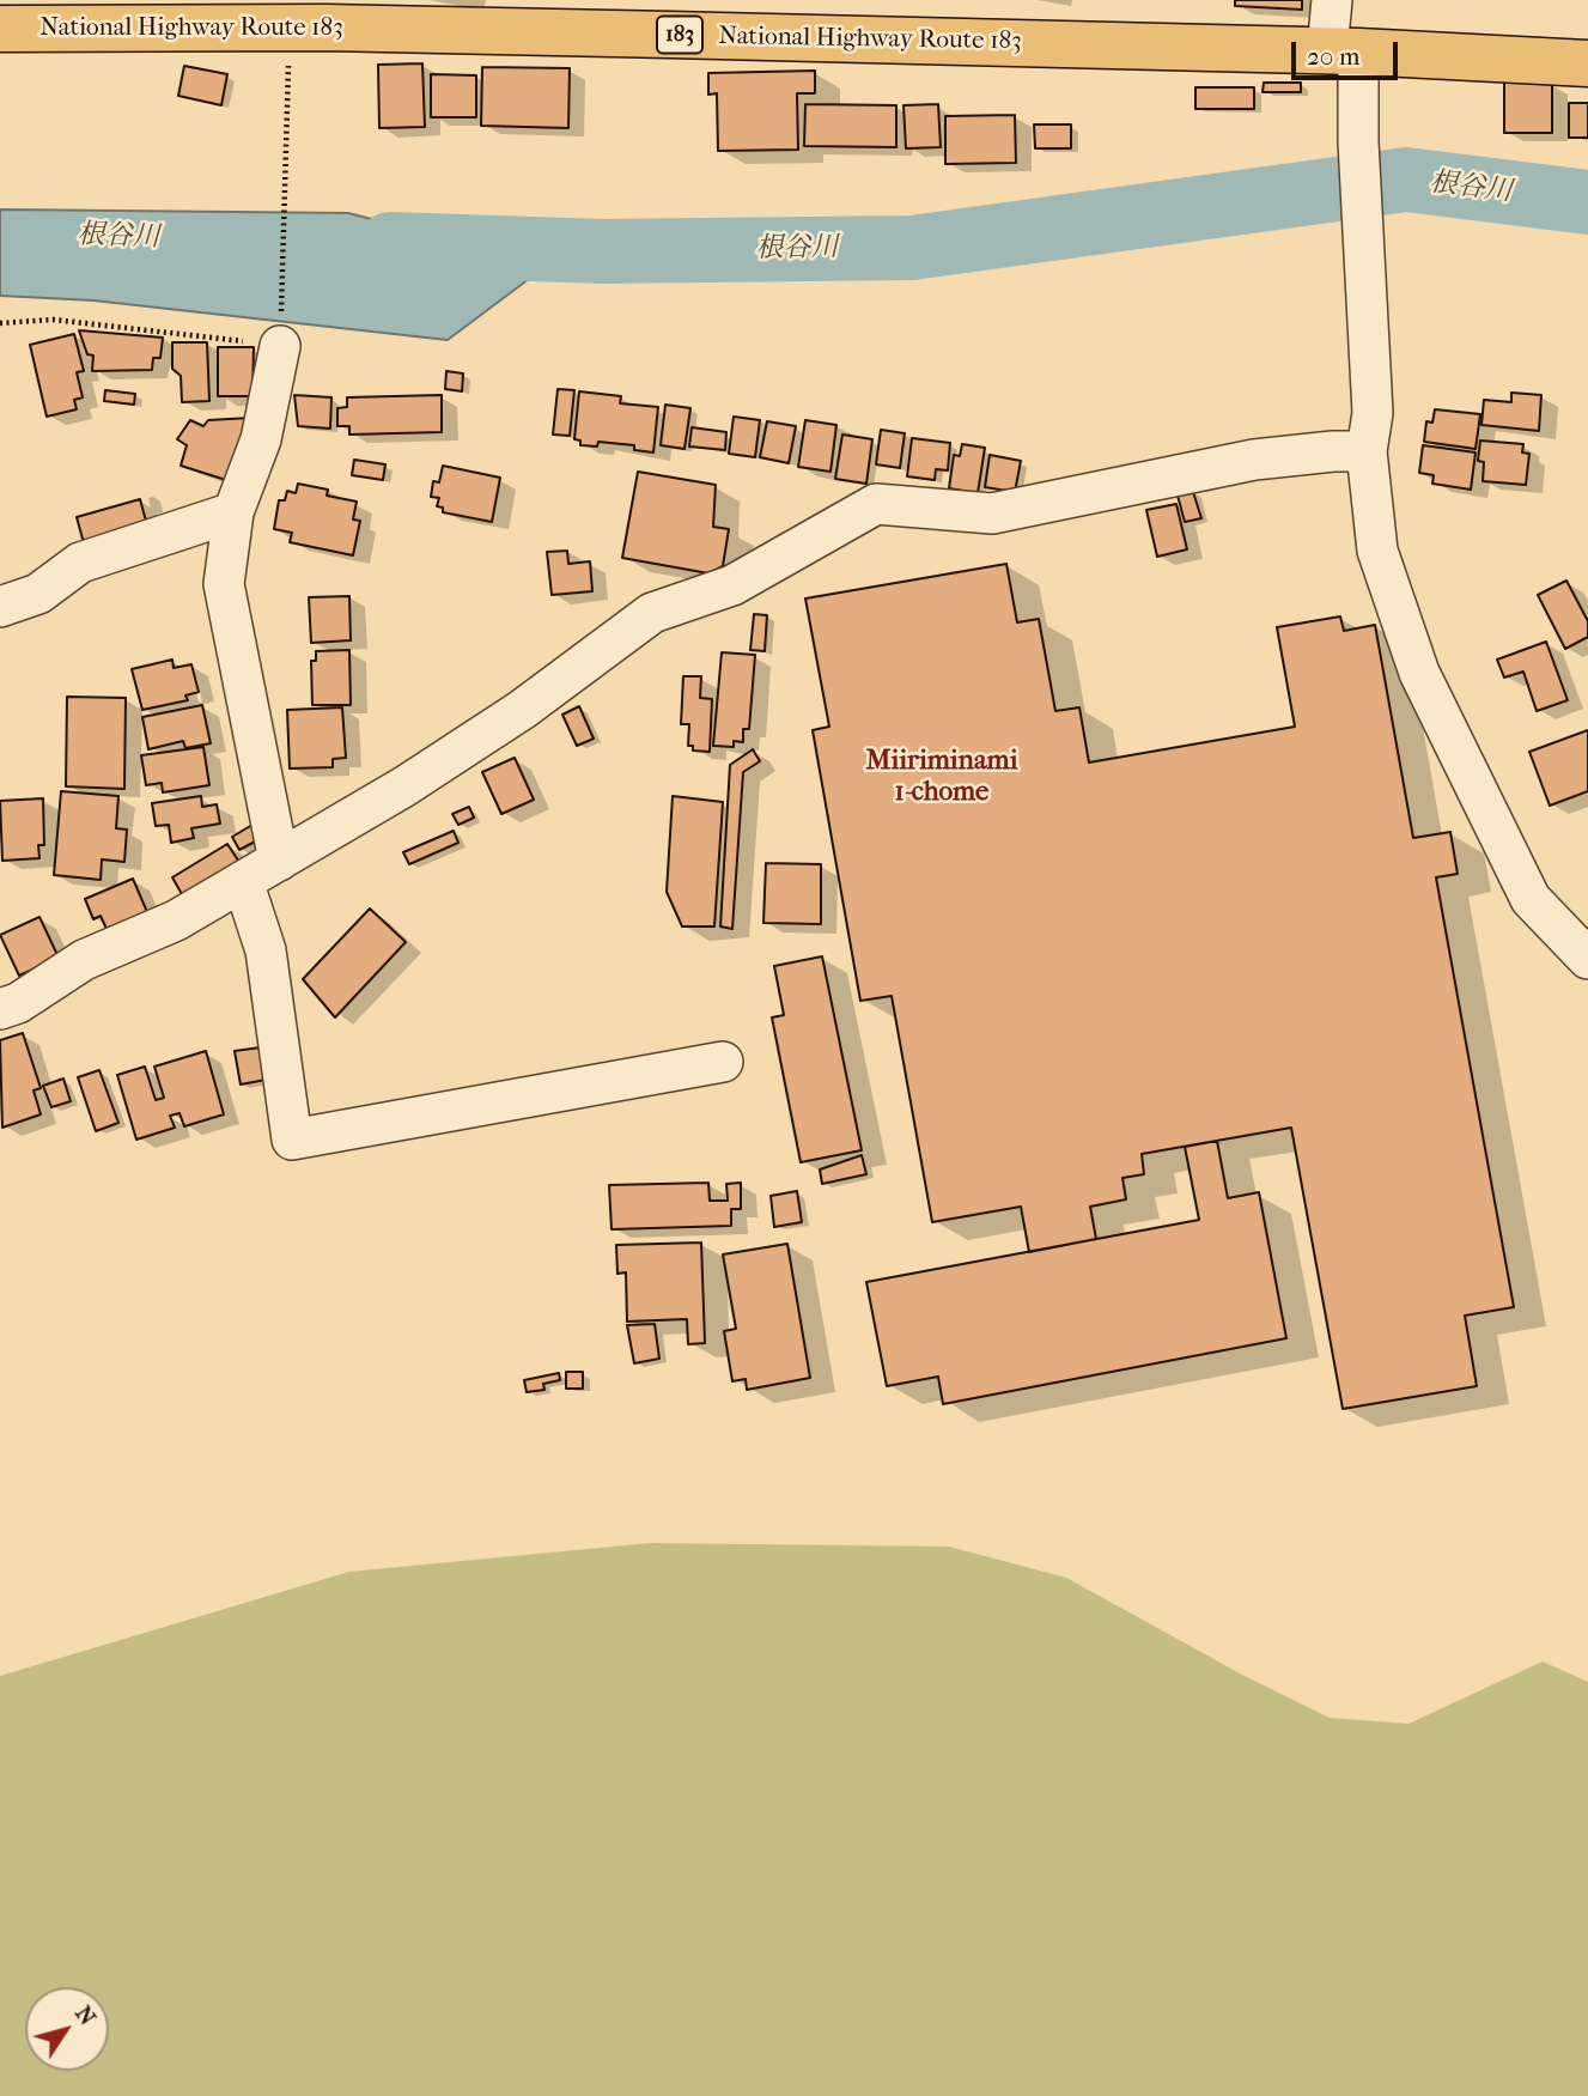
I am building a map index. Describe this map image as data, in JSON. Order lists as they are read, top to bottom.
{
  "streets": {
    "highway": ["National Highway Route 183", "183"]
  },
  "districts": ["Miiriminami 1-chome"],
  "water": ["根谷川"],
  "scale_bar": "20 m",
  "north": "top right"
}
